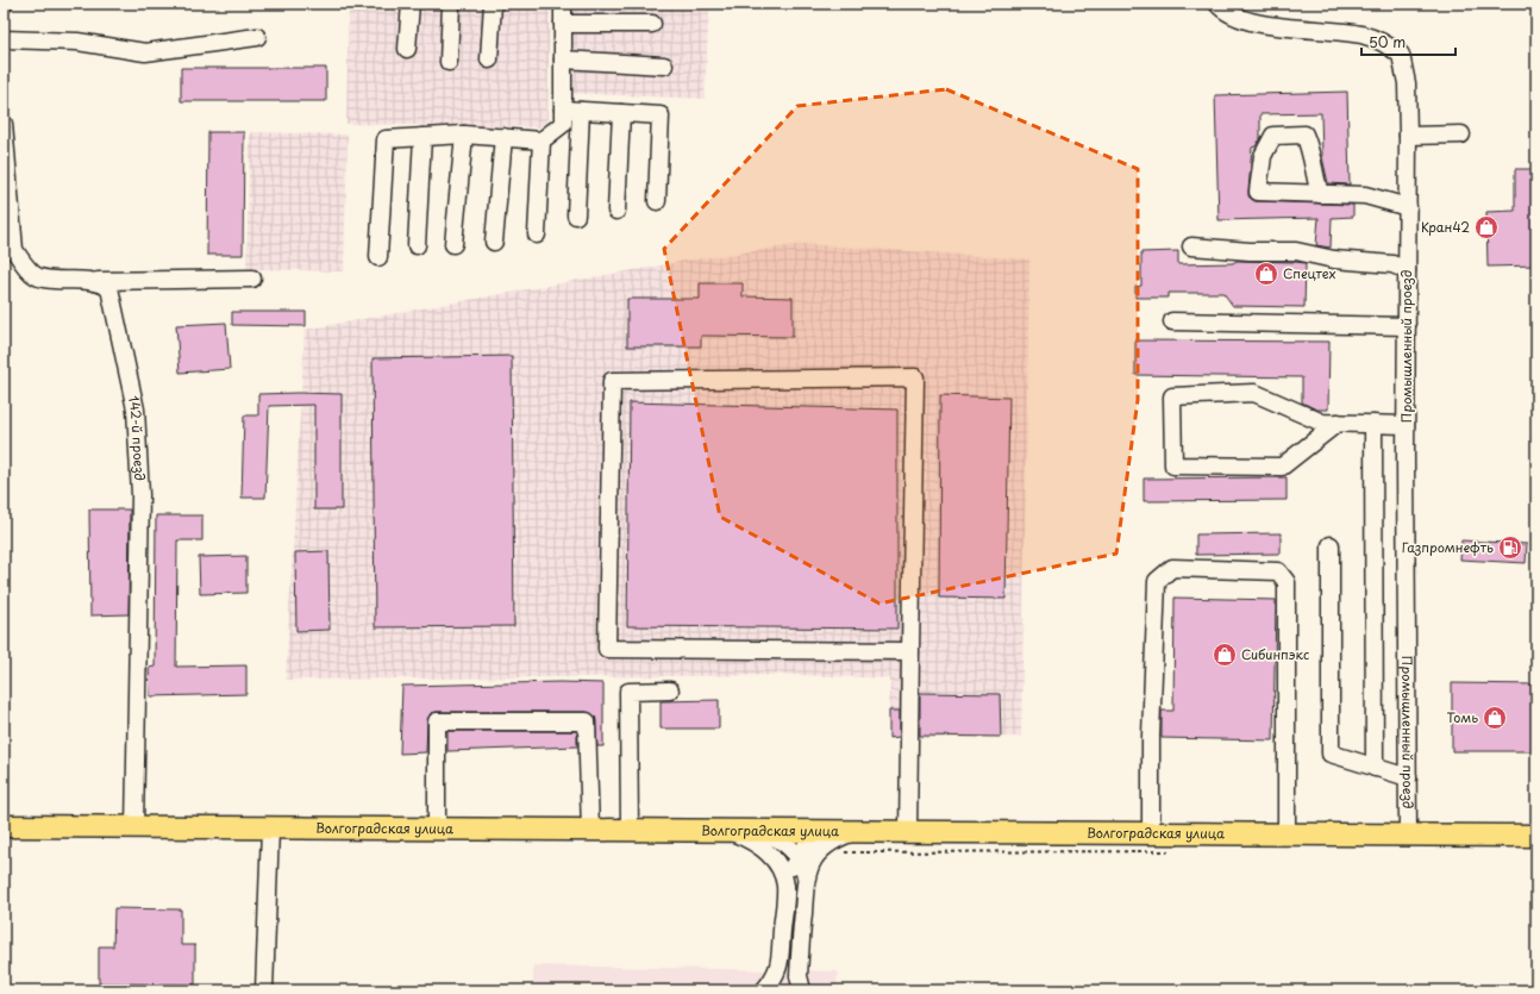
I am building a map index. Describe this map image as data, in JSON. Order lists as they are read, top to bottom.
{
  "streets": {
    "main road": ["Волгоградская улица"],
    "lane": ["Промышленный проезд", "142-й проезд"]
  },
  "crossings": [
    ["Промышленный проезд", "Волгоградская улица"],
    ["142-й проезд", "Волгоградская улица"]
  ],
  "places": {
    "shop": [
      "Кран42",
      "Спецтех",
      "Сибинпэкс",
      "Томь"
    ],
    "fuel station": ["Газпромнефть"]
  },
  "scale_bar": "50 m"
}
